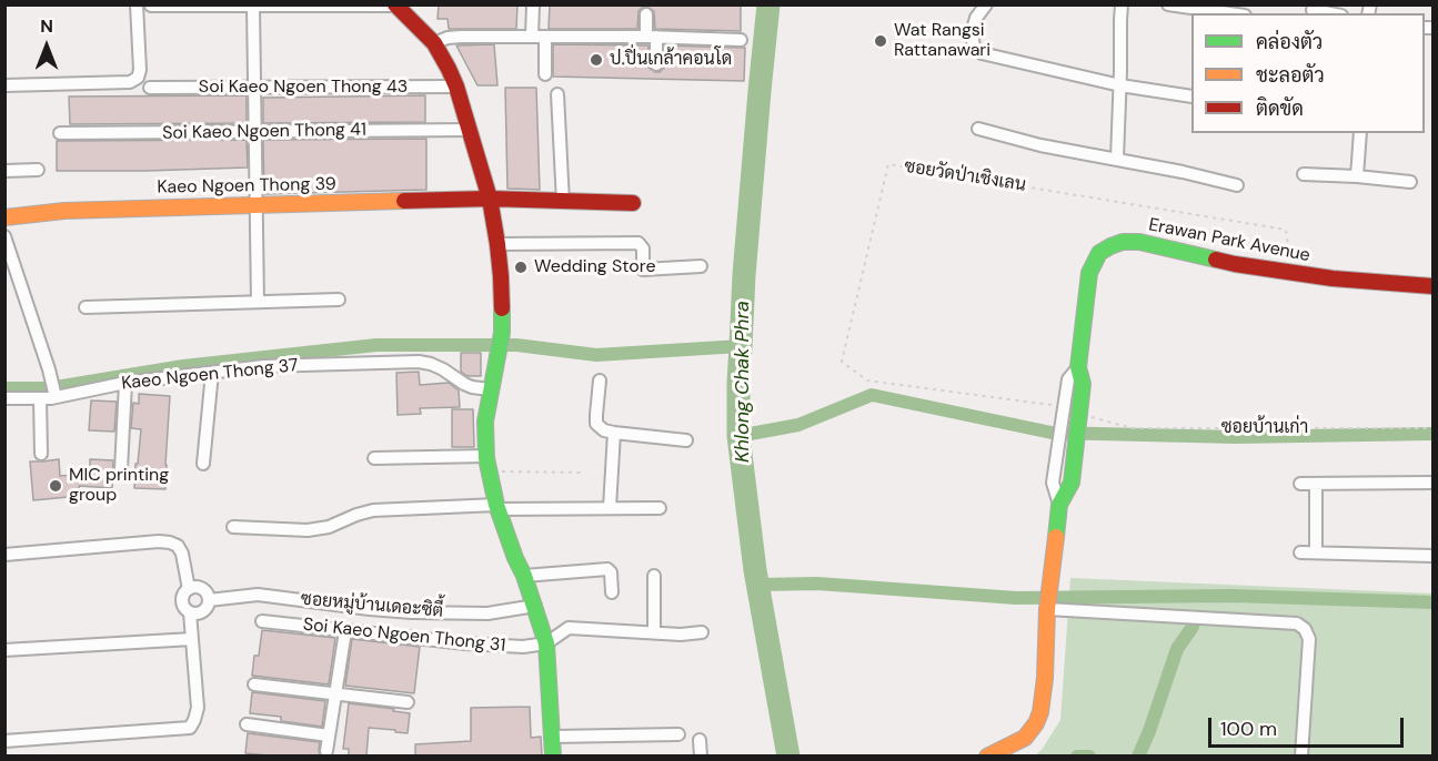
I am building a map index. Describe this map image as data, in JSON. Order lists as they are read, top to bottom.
{
  "streets": {
    "street": [
      "Soi Kaeo Ngoen Thong 43",
      "Soi Kaeo Ngoen Thong 41",
      "Kaeo Ngoen Thong 39",
      "Erawan Park Avenue",
      "Kaeo Ngoen Thong 37",
      "ซอยหมู่บ้านเดอะซิตี้",
      "Soi Kaeo Ngoen Thong 31"
    ],
    "path": ["ซอยวัดป่าเชิงเลน", "ซอยบ้านเก่า"]
  },
  "crossings": [
    ["ซอยวัดป่าเชิงเลน", "Erawan Park Avenue"]
  ],
  "water": ["Khlong Chak Phra"],
  "places": [
    "Wat Rangsi Rattanawari",
    "ป.ปิ่นเกล้าคอนโด",
    "Wedding Store",
    "MIC printing group"
  ],
  "legend": ["คล่องตัว", "ชะลอตัว", "ติดขัด"],
  "scale_bar": "100 m",
  "north": "top"
}
